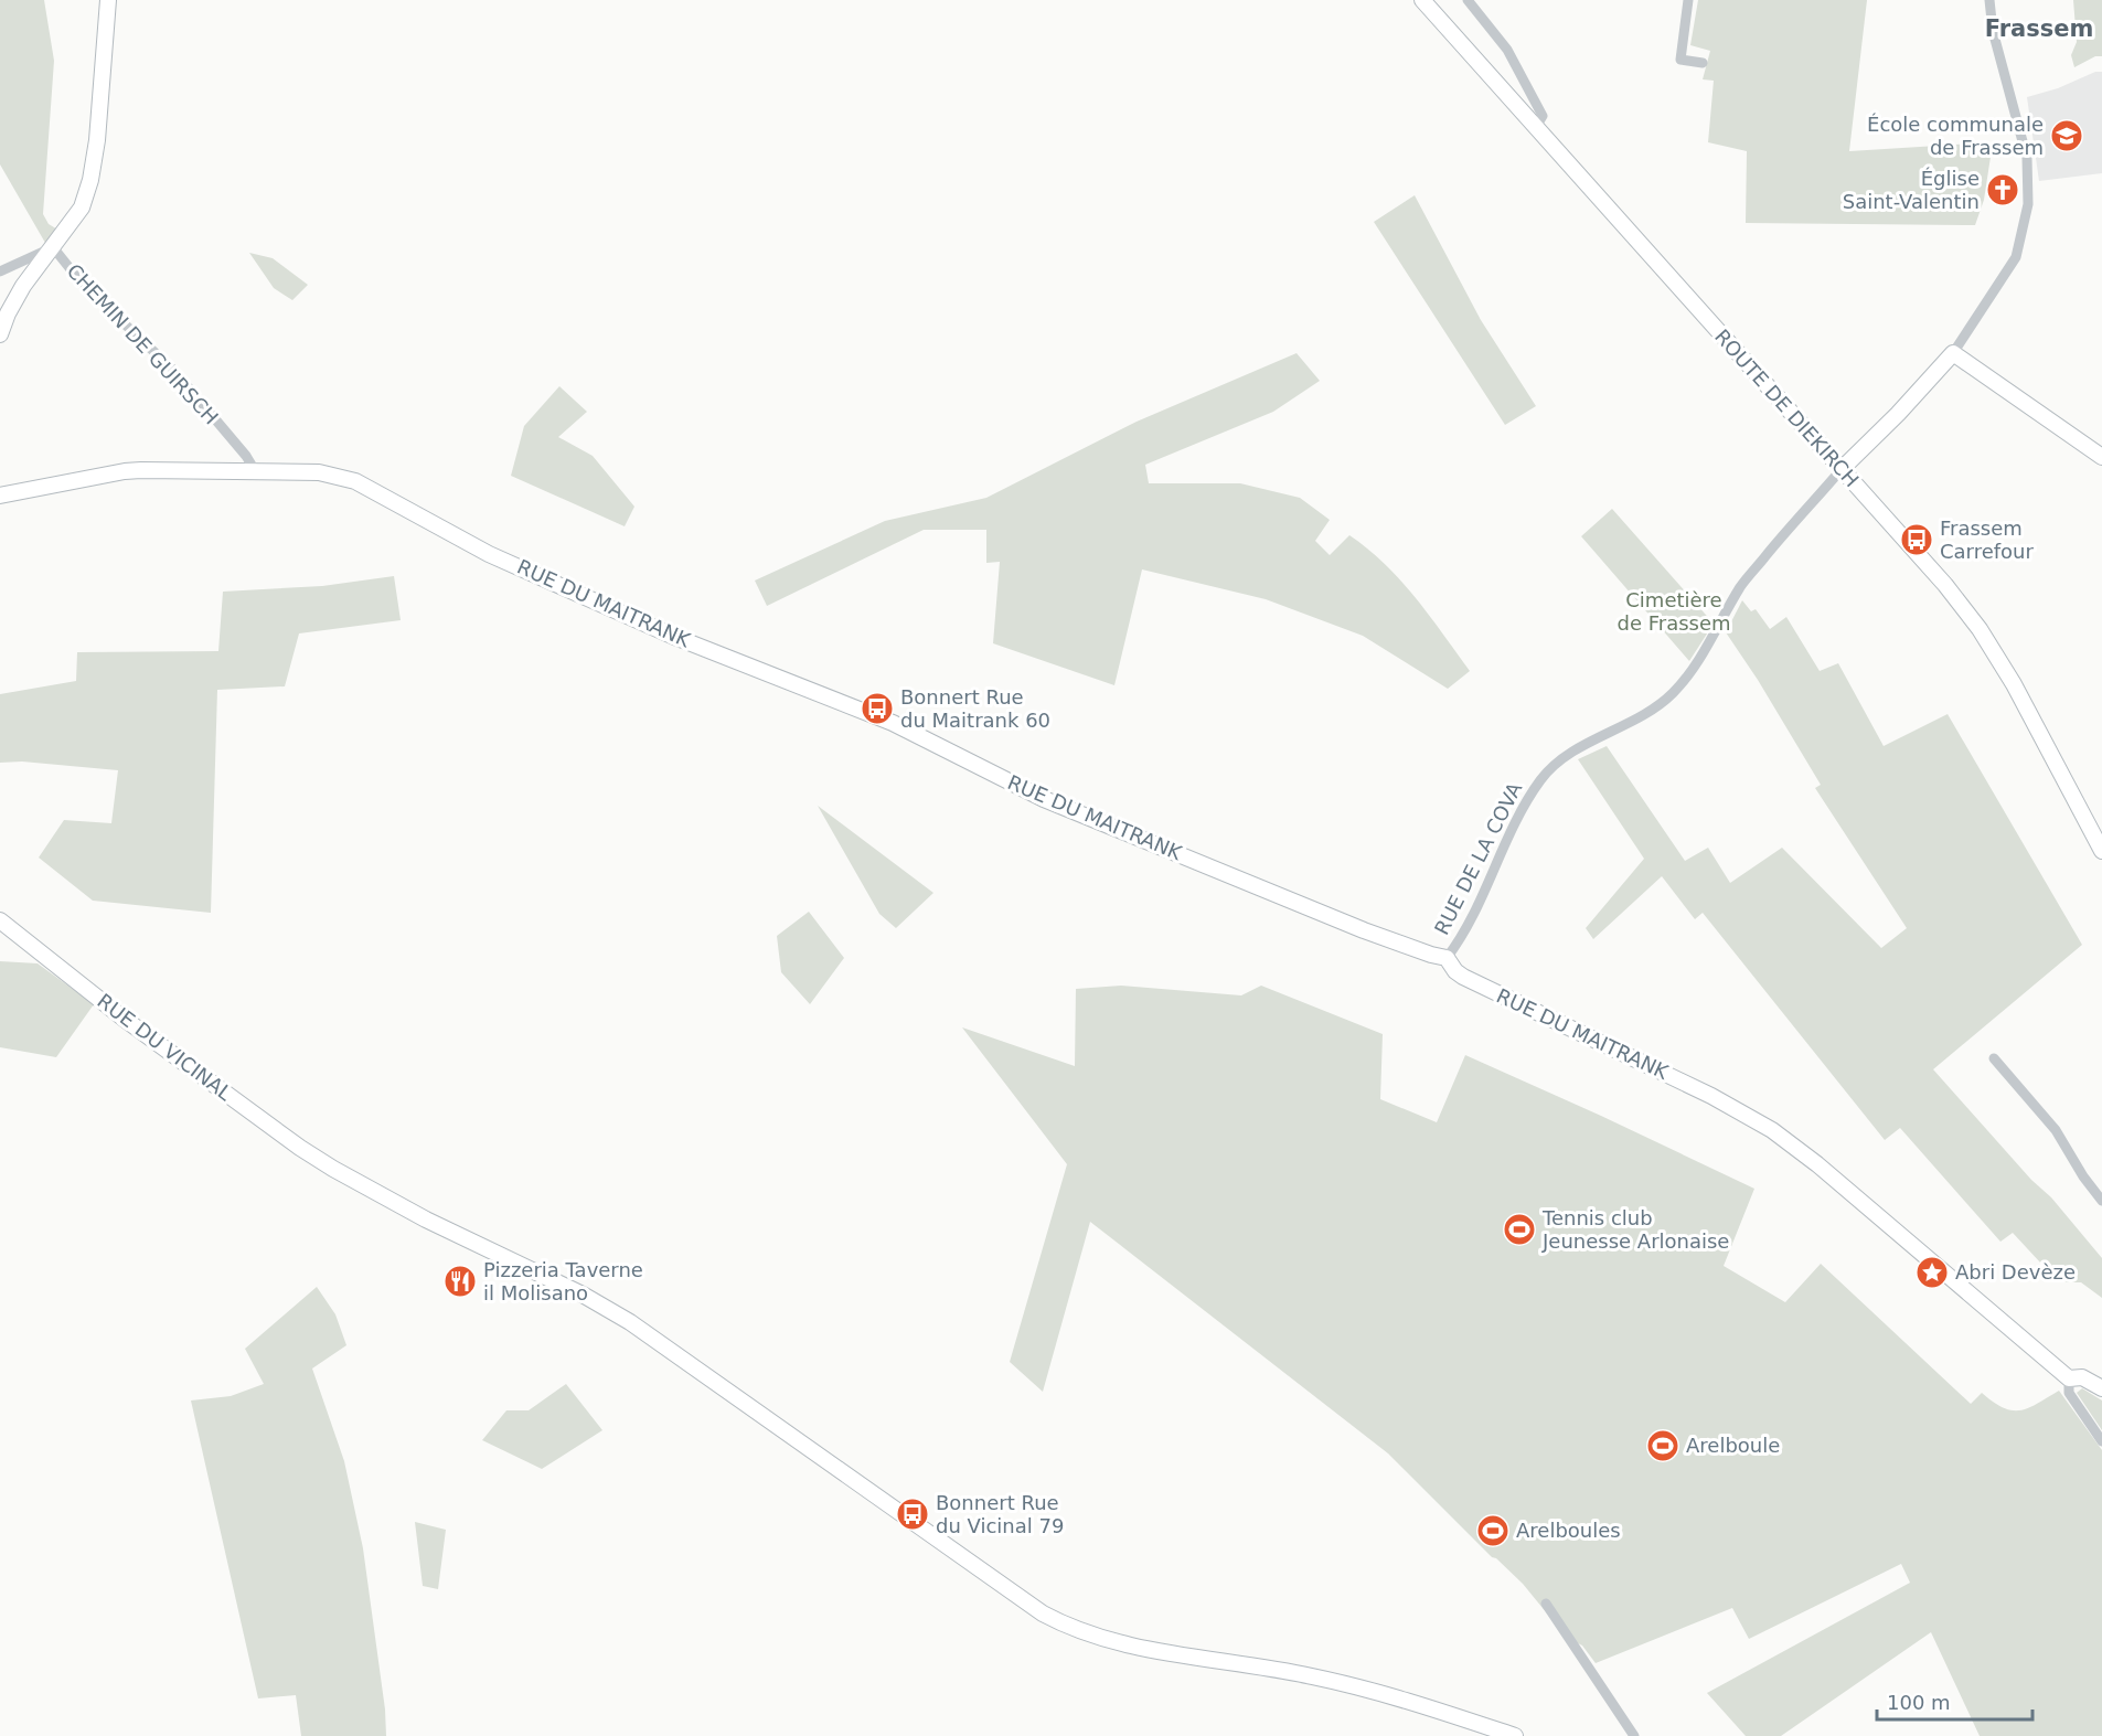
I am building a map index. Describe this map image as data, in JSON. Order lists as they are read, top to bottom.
{
  "streets": {
    "street": [
      "CHEMIN DE GUIRSCH",
      "ROUTE DE DIEKIRCH",
      "RUE DU MAITRANK",
      "RUE DE LA COVA",
      "RUE DU VICINAL"
    ]
  },
  "crossings": [
    ["CHEMIN DE GUIRSCH", "RUE DU MAITRANK"],
    ["ROUTE DE DIEKIRCH", "RUE DE LA COVA"],
    ["RUE DU MAITRANK", "RUE DE LA COVA"]
  ],
  "districts": ["Frassem"],
  "parks": ["Cimetière de Frassem"],
  "places": {
    "school or university": ["École communale de Frassem"],
    "church": ["Église Saint-Valentin"],
    "bus stop": ["Frassem Carrefour", "Bonnert Rue du Maitrank 60", "Bonnert Rue du Vicinal 79"],
    "sports": ["Tennis club Jeunesse Arlonaise", "Arelboule", "Arelboules"],
    "place": ["Abri Devèze"],
    "restaurant": ["Pizzeria Taverne il Molisano"]
  },
  "scale_bar": "100 m"
}
